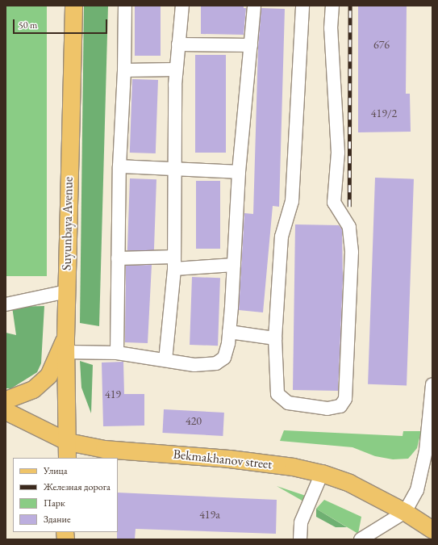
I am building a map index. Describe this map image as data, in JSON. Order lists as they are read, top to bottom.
{
  "streets": {
    "main road": ["Suyunbaya Avenue", "Bekmakhanov street"]
  },
  "crossings": [
    ["Suyunbaya Avenue", "Bekmakhanov street"]
  ],
  "house_numbers": [
    "676",
    "419/2",
    "419",
    "420",
    "419а"
  ],
  "legend": [
    "Улица",
    "Железная дорога",
    "Парк",
    "Здание"
  ],
  "scale_bar": "50 m"
}
